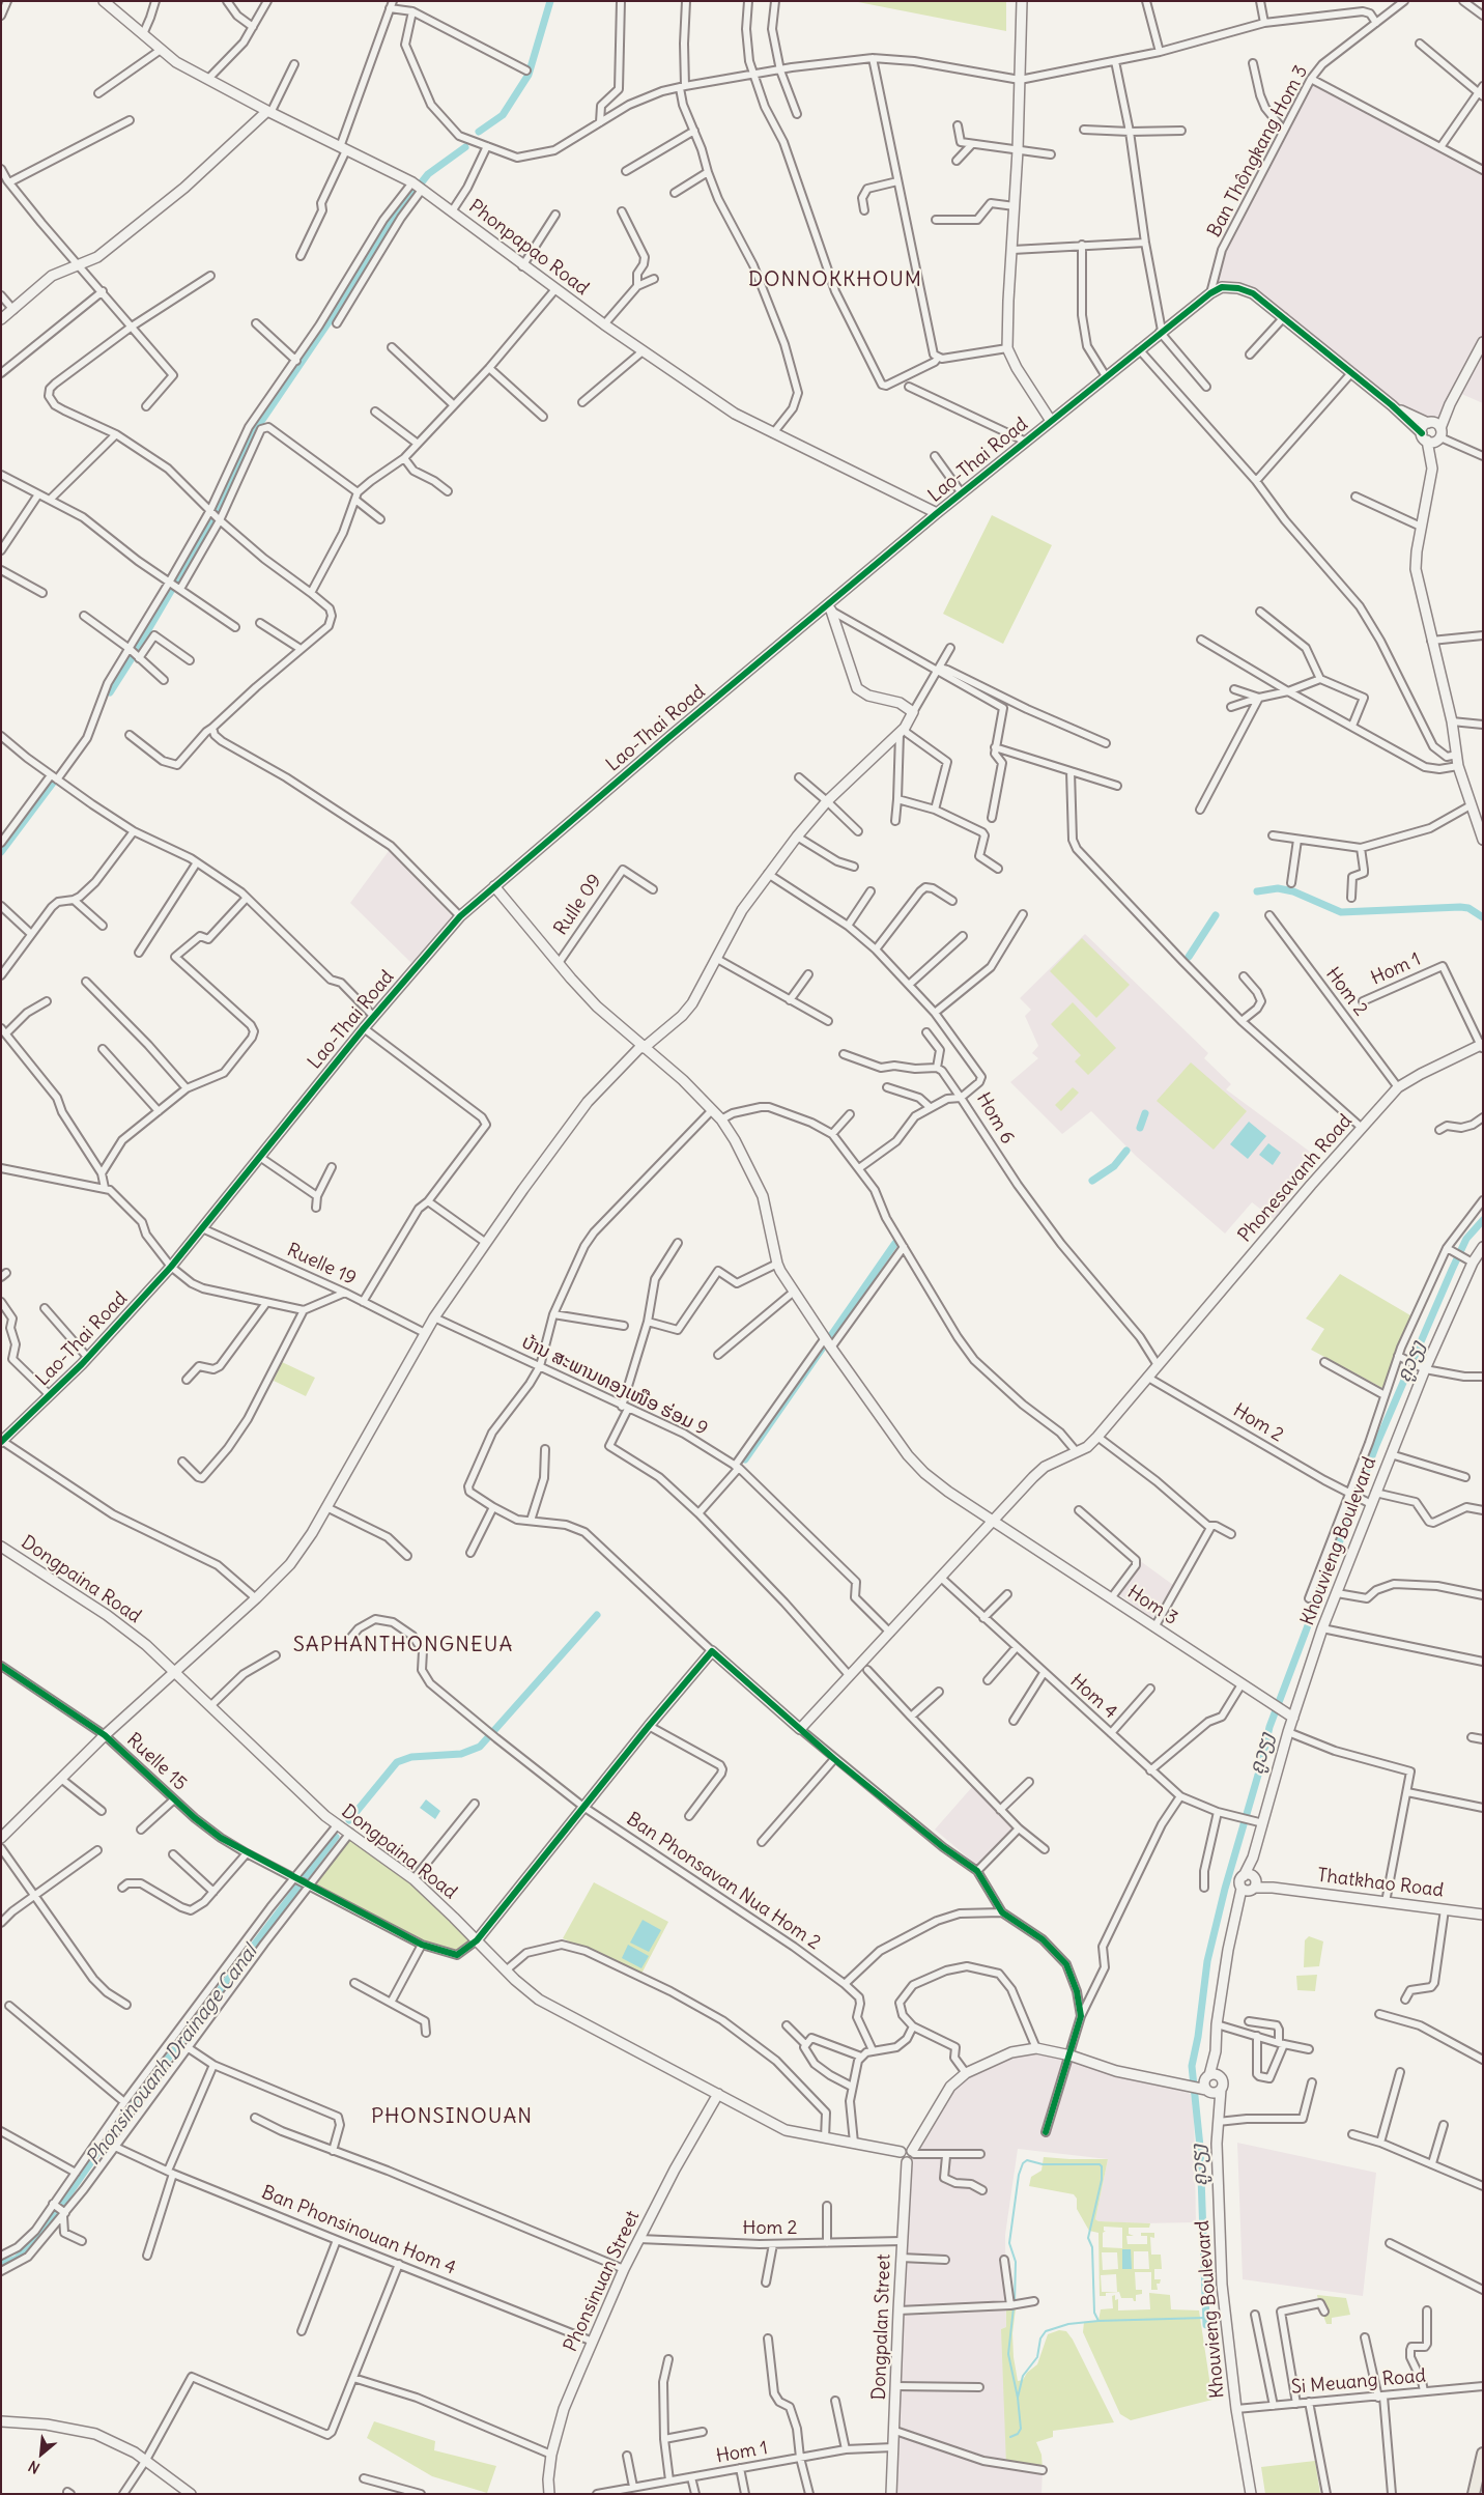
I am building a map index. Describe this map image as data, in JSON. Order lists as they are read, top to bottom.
{
  "streets": {
    "street": [
      "Ban Thôngkang Hom 3",
      "Phonpapao Road",
      "Lao-Thai Road",
      "Rulle 09",
      "Hom 1",
      "Hom 2",
      "Hom 6",
      "Phonesavanh Road",
      "Ruelle 19",
      "ບ້ານ ສະພານທອງເໜືອ ຮ່ອມ 9",
      "Khouvieng Boulevard",
      "Dongpaina Road",
      "Hom 3",
      "Hom 4",
      "Ruelle 15",
      "Ban Phonsavan Nua Hom 2",
      "Thatkhao Road",
      "Ban Phonsinouan Hom 4",
      "Phonsinuan Street",
      "Dongpalan Street",
      "Si Meuang Road"
    ]
  },
  "crossings": [
    ["Ban Thôngkang Hom 3", "Lao-Thai Road"],
    ["Phonpapao Road", "Lao-Thai Road"],
    ["Lao-Thai Road", "Ruelle 19"],
    ["Lao-Thai Road", "Hom 3"],
    ["Rulle 09", "Hom 3"],
    ["Hom 1", "Phonesavanh Road"],
    ["Hom 1", "Dongpalan Street"],
    ["Hom 2", "Phonesavanh Road"],
    ["Hom 2", "Khouvieng Boulevard"],
    ["Hom 2", "Phonsinuan Street"],
    ["Hom 2", "Dongpalan Street"],
    ["Hom 6", "Phonesavanh Road"],
    ["Phonesavanh Road", "ບ້ານ ສະພານທອງເໜືອ ຮ່ອມ 9"],
    ["Phonesavanh Road", "Hom 3"],
    ["Phonesavanh Road", "Hom 4"],
    ["Khouvieng Boulevard", "Hom 3"],
    ["Khouvieng Boulevard", "Hom 4"],
    ["Khouvieng Boulevard", "Thatkhao Road"],
    ["Khouvieng Boulevard", "Dongpalan Street"],
    ["Khouvieng Boulevard", "Si Meuang Road"],
    ["Dongpaina Road", "Ruelle 15"],
    ["Dongpaina Road", "Phonsinuan Street"],
    ["Dongpaina Road", "Dongpalan Street"],
    ["Ban Phonsinouan Hom 4", "Phonsinuan Street"]
  ],
  "districts": ["DONNOKKHOUM", "SAPHANTHONGNEUA", "PHONSINOUAN"],
  "water": ["ຄູວຽງ", "Phonsinouanh Drainage Canal"],
  "north": "bottom left"
}
